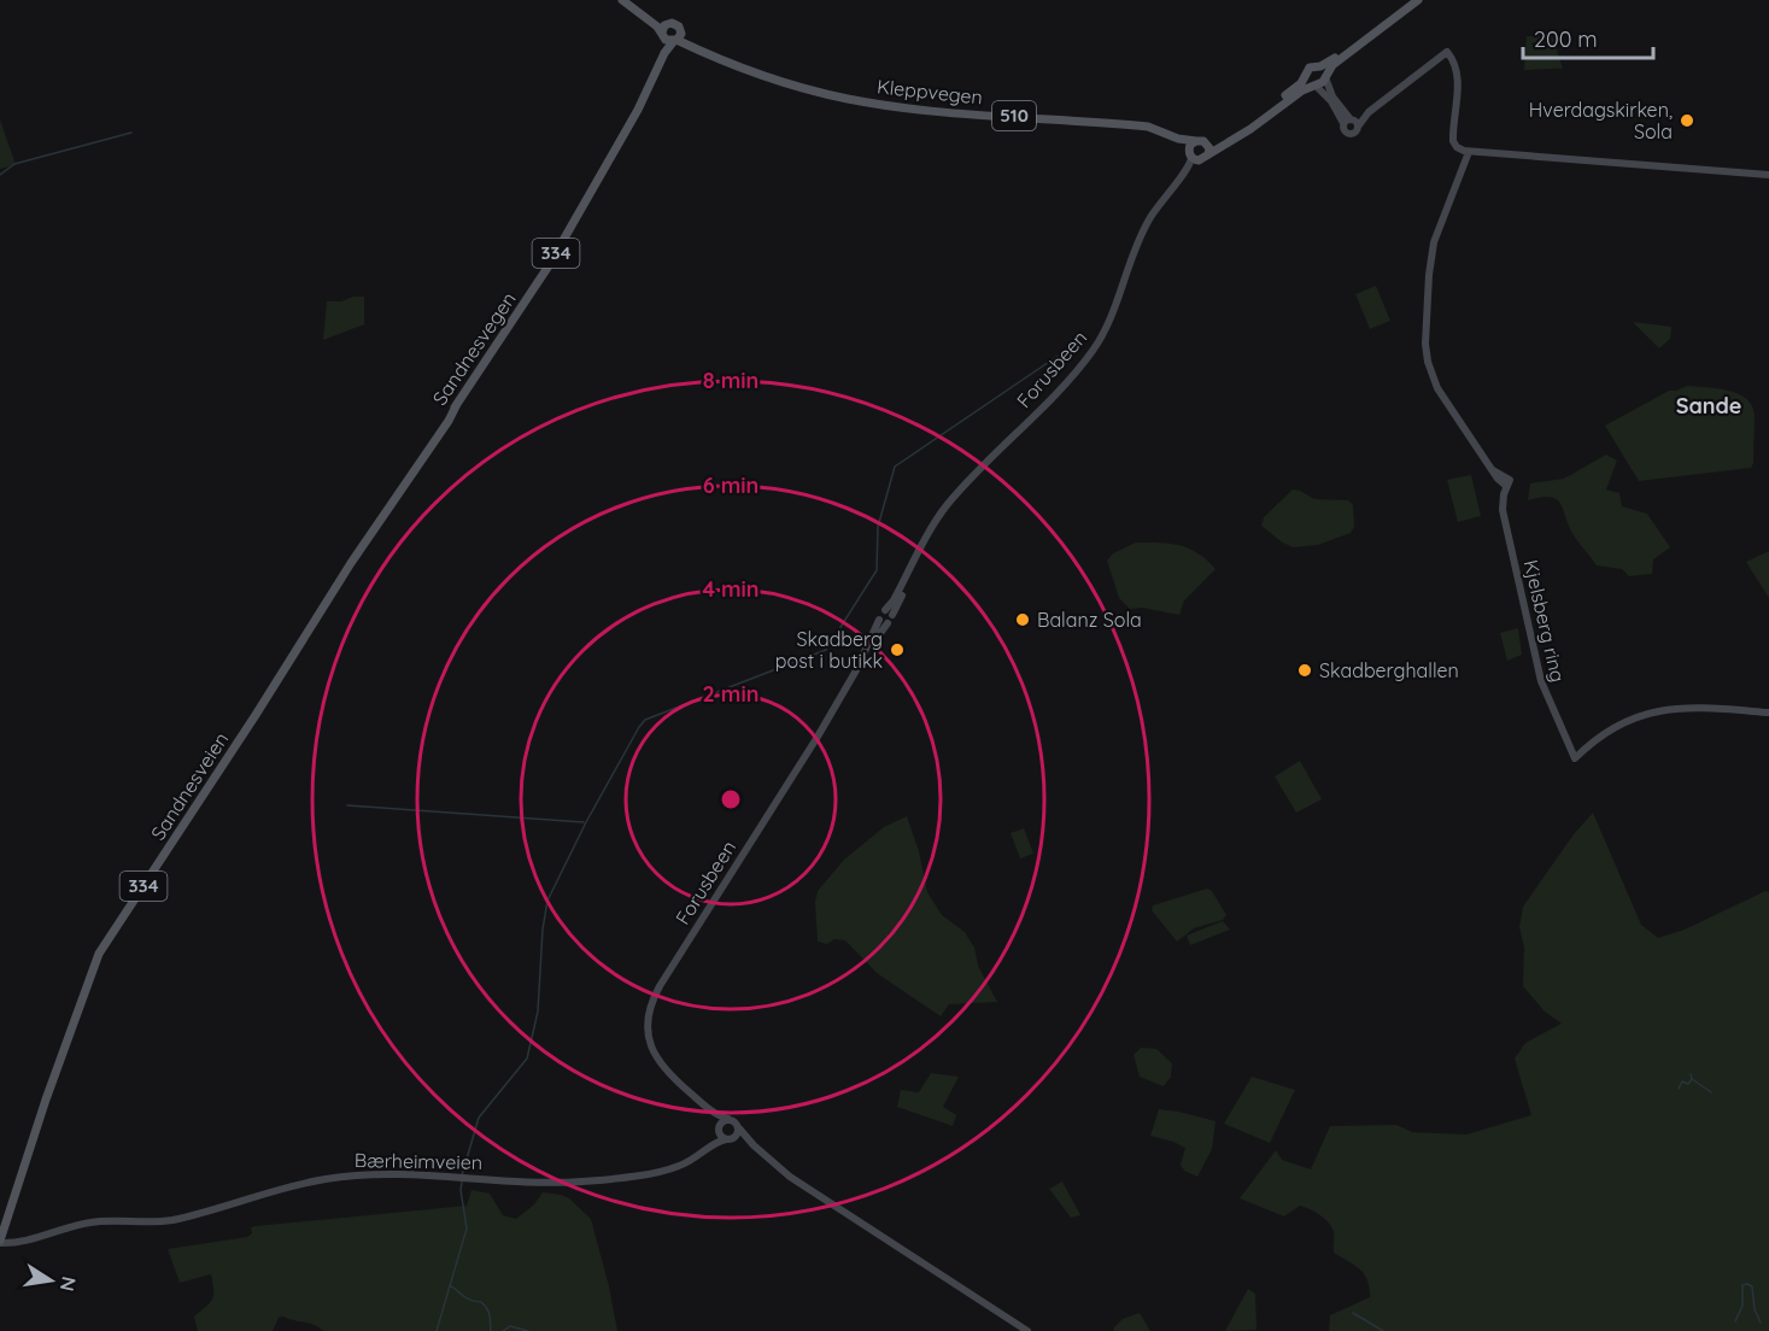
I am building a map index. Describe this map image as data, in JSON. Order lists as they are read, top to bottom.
{
  "streets": {
    "main road": [
      "Kleppvegen",
      "510",
      "334",
      "Sandnesvegen",
      "Forusbeen",
      "Kjelsberg ring",
      "Sandnesveien",
      "Bærheimveien"
    ]
  },
  "crossings": [
    ["Kleppvegen", "510"],
    ["Kleppvegen", "Sandnesvegen"],
    ["510", "Forusbeen"],
    ["Sandnesvegen", "Sandnesveien"],
    ["Forusbeen", "Bærheimveien"],
    ["Sandnesveien", "Bærheimveien"]
  ],
  "districts": ["Sande"],
  "places": [
    "Hverdagskirken, Sola",
    "Balanz Sola",
    "Skadberg post i butikk",
    "Skadberghallen"
  ],
  "scale_bar": "200 m",
  "north": "right",
  "rings": [
    "8 min",
    "6 min",
    "4 min",
    "2 min"
  ]
}
